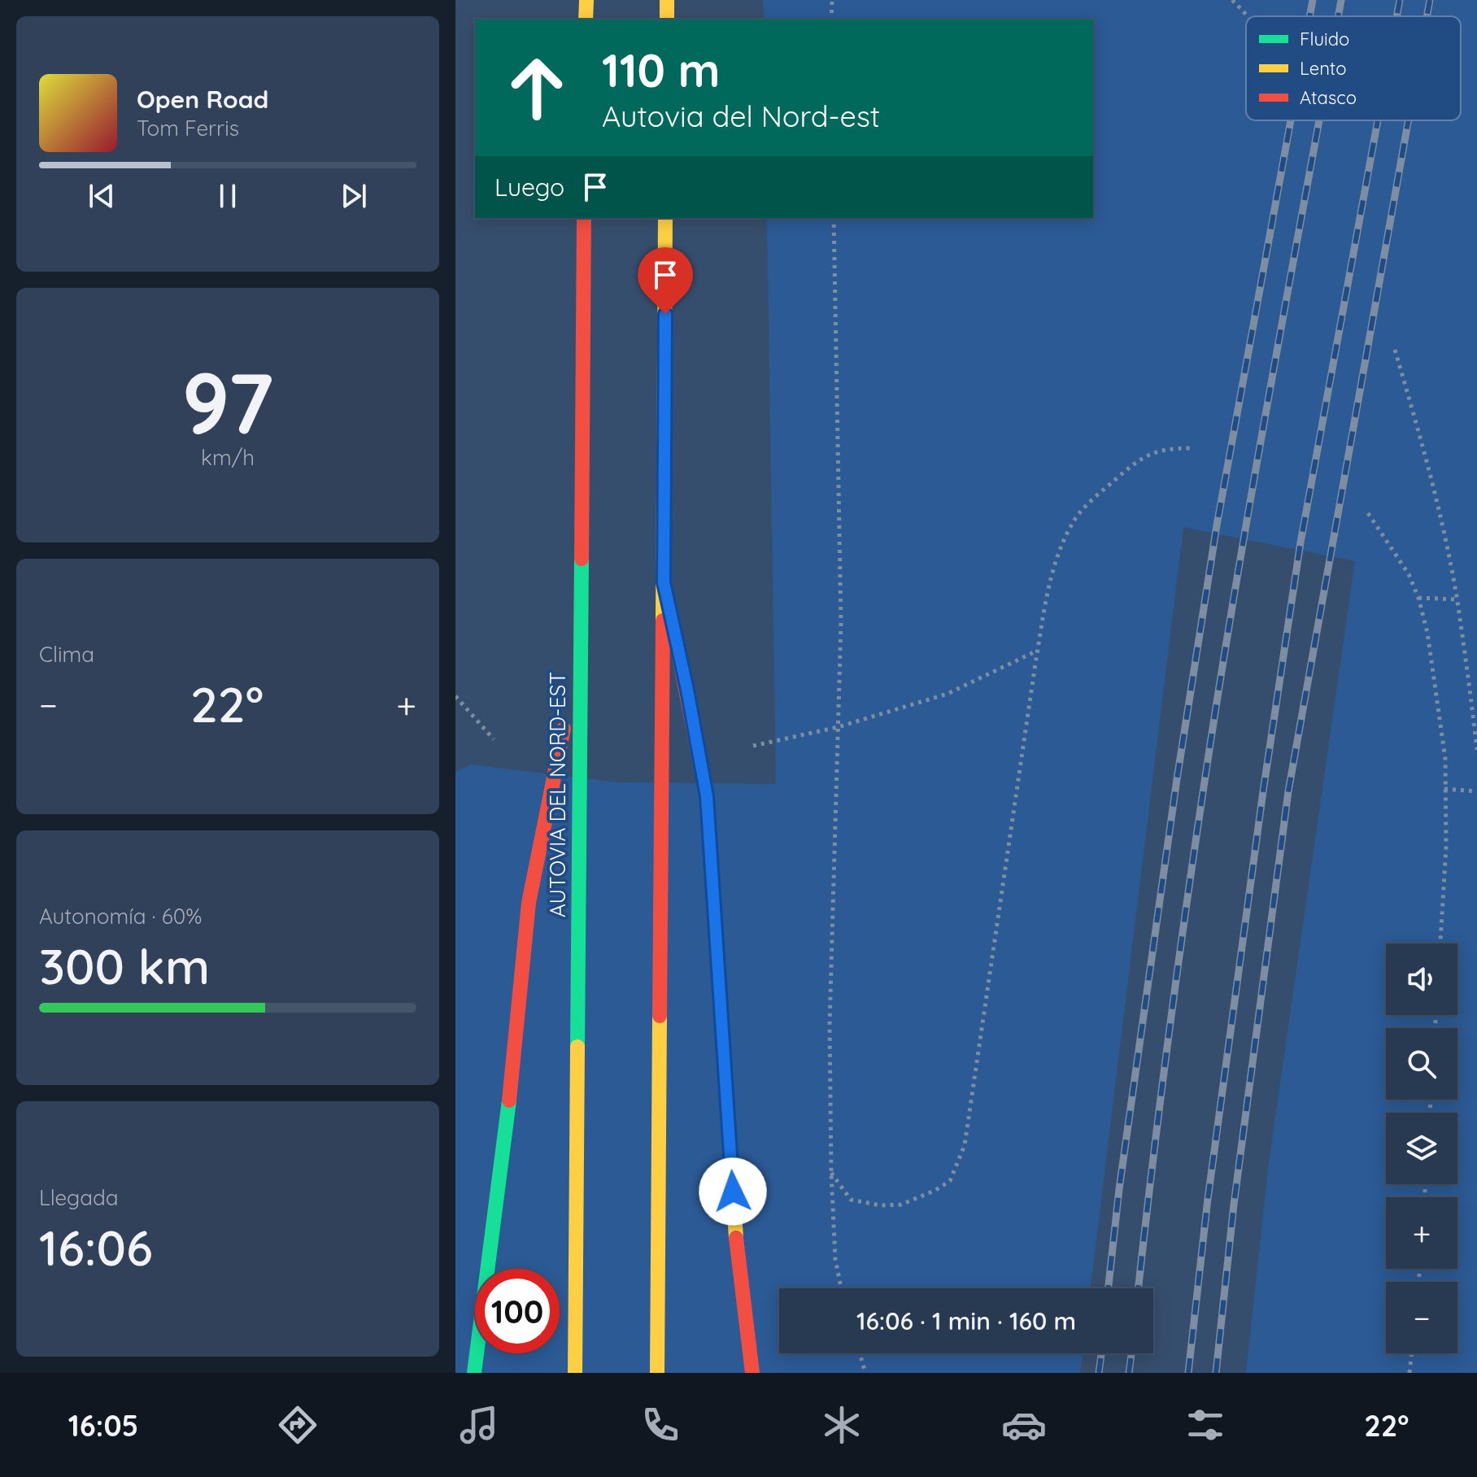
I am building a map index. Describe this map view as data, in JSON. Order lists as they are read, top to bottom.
{
  "streets": {
    "highway": ["AUTOVIA DEL NORD-EST"]
  },
  "legend": ["Fluido", "Lento", "Atasco"],
  "page": {
    "turn": ["110 m", "Autovia del Nord-est"],
    "song": ["Open Road", "Tom Ferris"],
    "then": "Luego",
    "tile": [
      ["97", "km/h"],
      "Clima",
      ["Autonomía · 60%", "300 km"],
      ["Llegada", "16:06"]
    ],
    "heat": ["−", "22°", "+"],
    "map_buttons": ["+", "−"],
    "limit": "100",
    "trip": "16:06 · 1 min · 160 m",
    "tabs": ["16:05", "22°"]
  }
}
